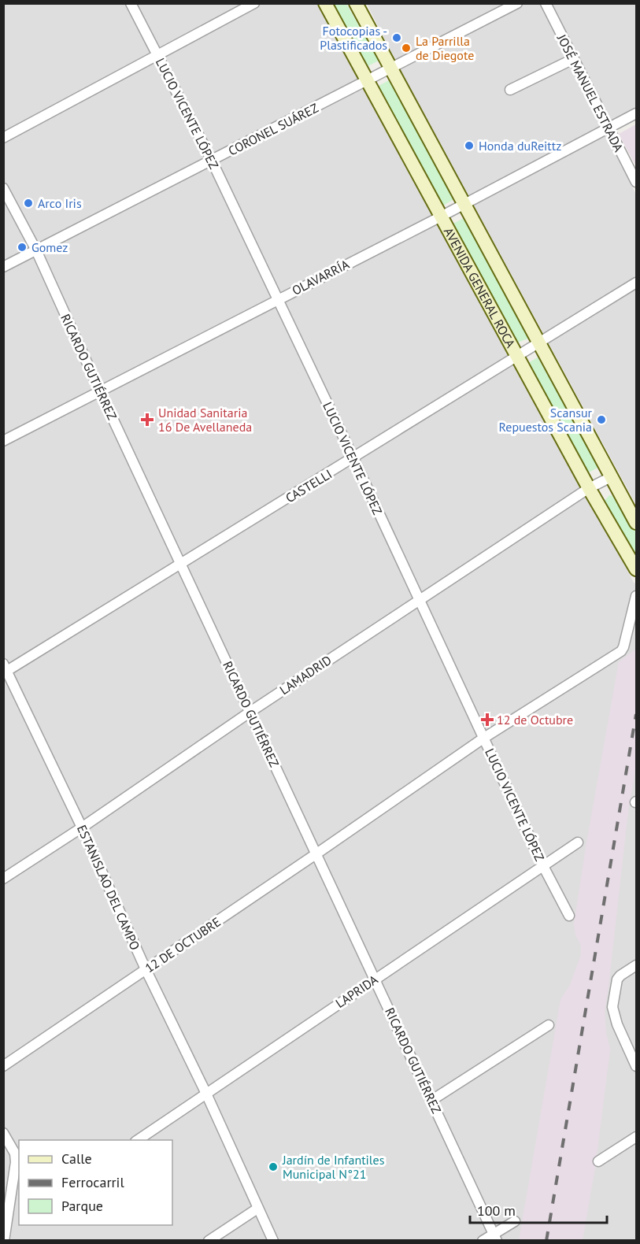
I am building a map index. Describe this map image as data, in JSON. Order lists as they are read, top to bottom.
{
  "streets": {
    "main road": ["AVENIDA GENERAL ROCA"],
    "street": [
      "JOSÉ MANUEL ESTRADA",
      "LUCIO VICENTE LÓPEZ",
      "CORONEL SUÁREZ",
      "OLAVARRÍA",
      "RICARDO GUTIÉRREZ",
      "CASTELLI",
      "LAMADRID",
      "ESTANISLAO DEL CAMPO",
      "12 DE OCTUBRE",
      "LAPRIDA"
    ]
  },
  "crossings": [
    ["JOSÉ MANUEL ESTRADA", "OLAVARRÍA"],
    ["LUCIO VICENTE LÓPEZ", "CORONEL SUÁREZ"],
    ["LUCIO VICENTE LÓPEZ", "OLAVARRÍA"],
    ["LUCIO VICENTE LÓPEZ", "CASTELLI"],
    ["LUCIO VICENTE LÓPEZ", "LAMADRID"],
    ["LUCIO VICENTE LÓPEZ", "12 DE OCTUBRE"],
    ["LUCIO VICENTE LÓPEZ", "LAPRIDA"],
    ["CORONEL SUÁREZ", "AVENIDA GENERAL ROCA"],
    ["CORONEL SUÁREZ", "RICARDO GUTIÉRREZ"],
    ["OLAVARRÍA", "AVENIDA GENERAL ROCA"],
    ["OLAVARRÍA", "RICARDO GUTIÉRREZ"],
    ["AVENIDA GENERAL ROCA", "CASTELLI"],
    ["AVENIDA GENERAL ROCA", "LAMADRID"],
    ["RICARDO GUTIÉRREZ", "CASTELLI"],
    ["RICARDO GUTIÉRREZ", "LAMADRID"],
    ["RICARDO GUTIÉRREZ", "12 DE OCTUBRE"],
    ["RICARDO GUTIÉRREZ", "LAPRIDA"],
    ["CASTELLI", "ESTANISLAO DEL CAMPO"],
    ["LAMADRID", "ESTANISLAO DEL CAMPO"],
    ["ESTANISLAO DEL CAMPO", "12 DE OCTUBRE"],
    ["ESTANISLAO DEL CAMPO", "LAPRIDA"]
  ],
  "places": {
    "other": [
      "Fotocopias - Plastificados",
      "La Parrilla de Diegote",
      "Honda duReittz",
      "Arco Iris",
      "Gomez",
      "Scansur Repuestos Scania",
      "Jardín de Infantiles Municipal N°21"
    ],
    "health": ["Unidad Sanitaria 16 De Avellaneda", "12 de Octubre"]
  },
  "legend": ["Calle", "Ferrocarril", "Parque"],
  "scale_bar": "100 m"
}
